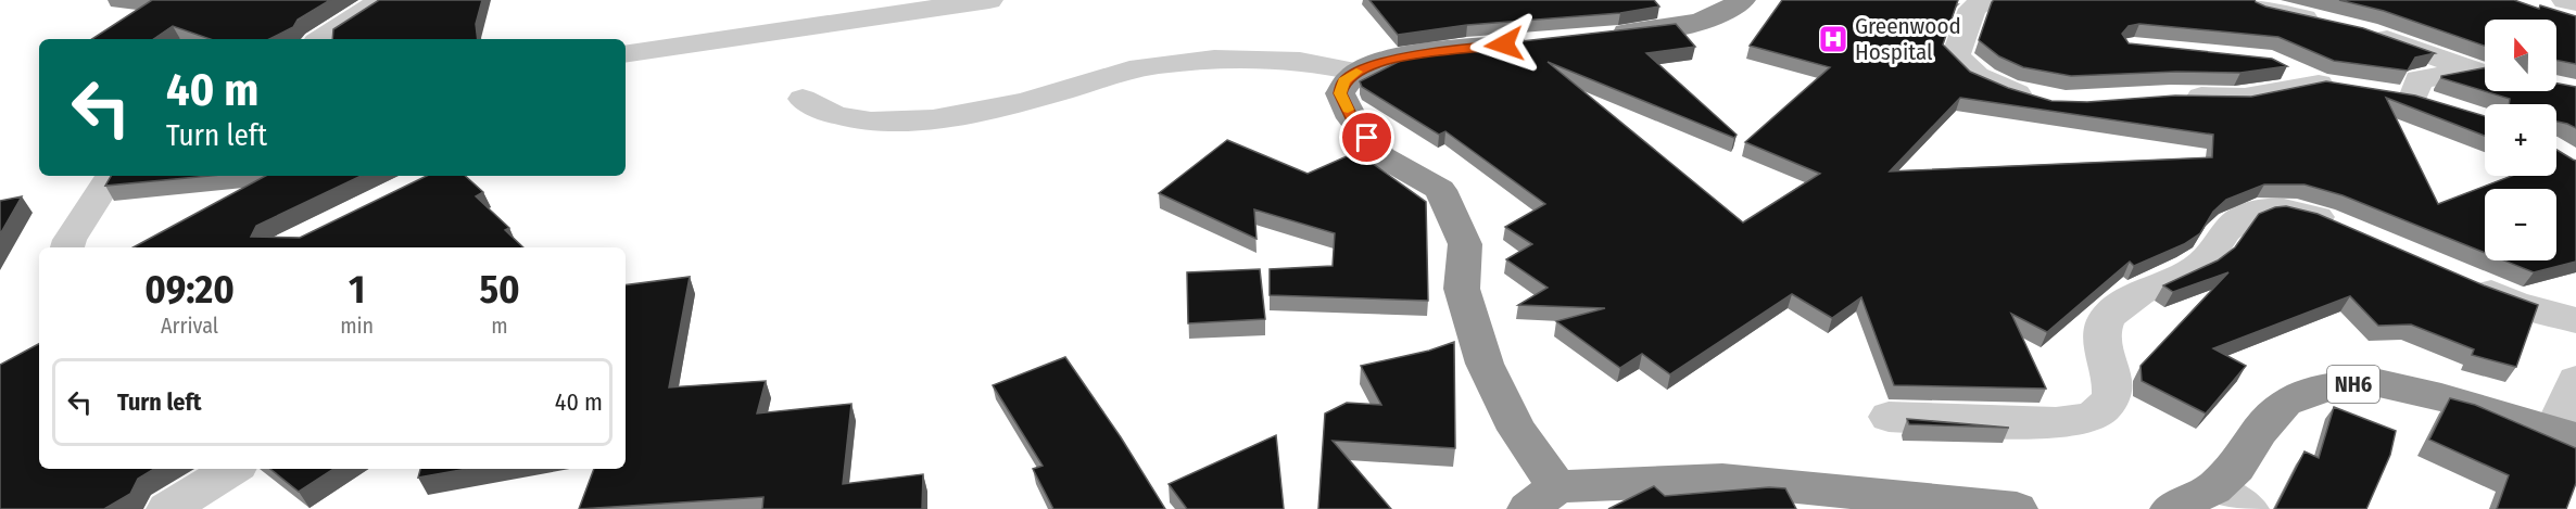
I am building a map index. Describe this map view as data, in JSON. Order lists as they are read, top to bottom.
{
  "streets": {
    "highway": ["NH6"]
  },
  "places": {
    "hospital": ["Greenwood Hospital"]
  },
  "north": "top",
  "page": {
    "map_buttons": ["+", "−"],
    "turn": ["40 m", "Turn left"],
    "eta": [
      "09:20",
      "Arrival",
      "1",
      "min",
      "50",
      "m"
    ],
    "list": [
      {
        "name": "Turn left",
        "value": "40 m"
      }
    ]
  }
}
